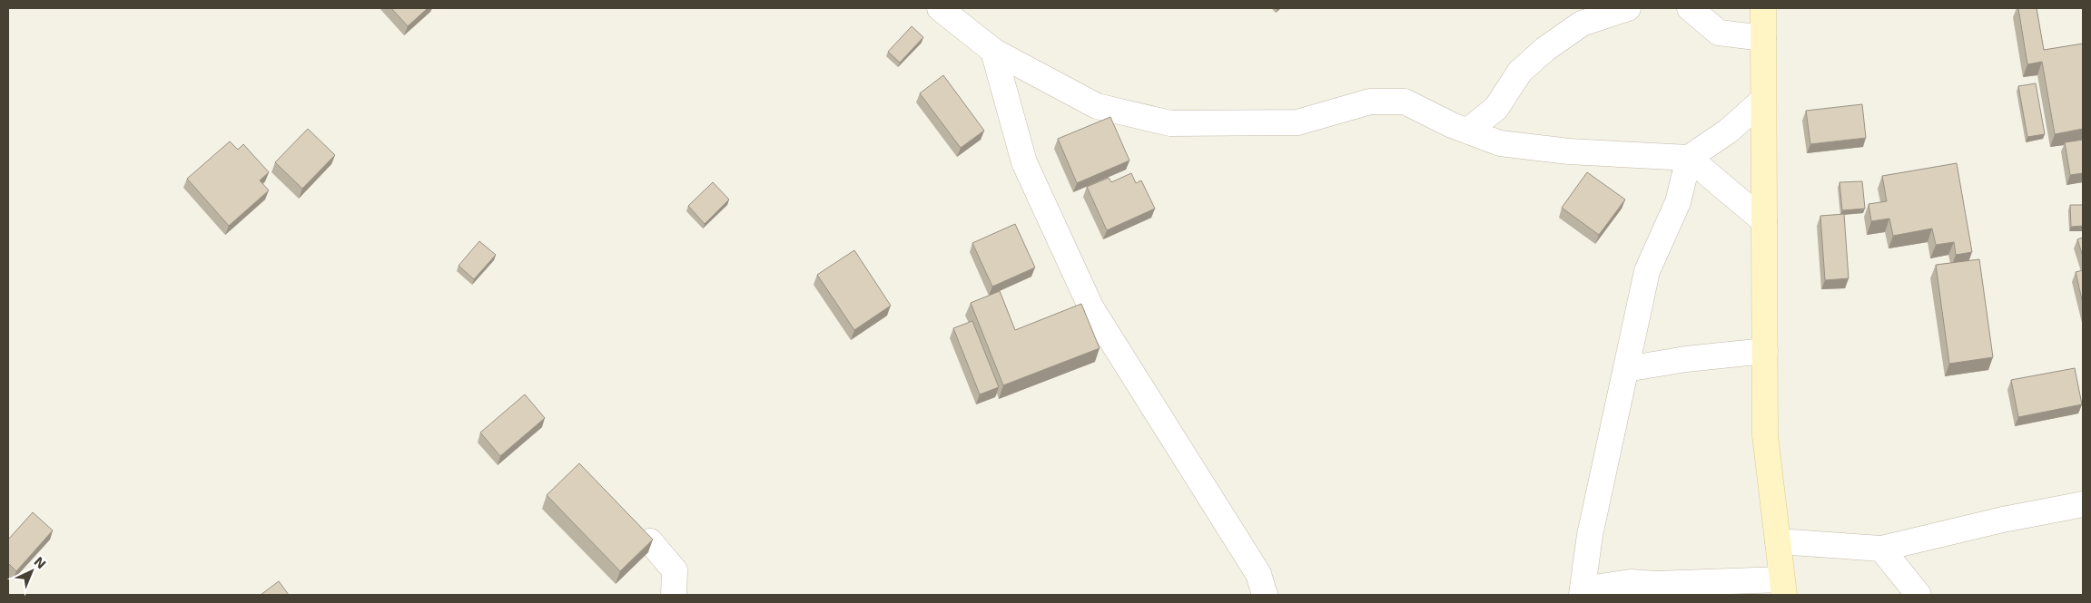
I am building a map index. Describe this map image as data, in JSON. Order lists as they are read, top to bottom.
{
  "north": "top right"
}
